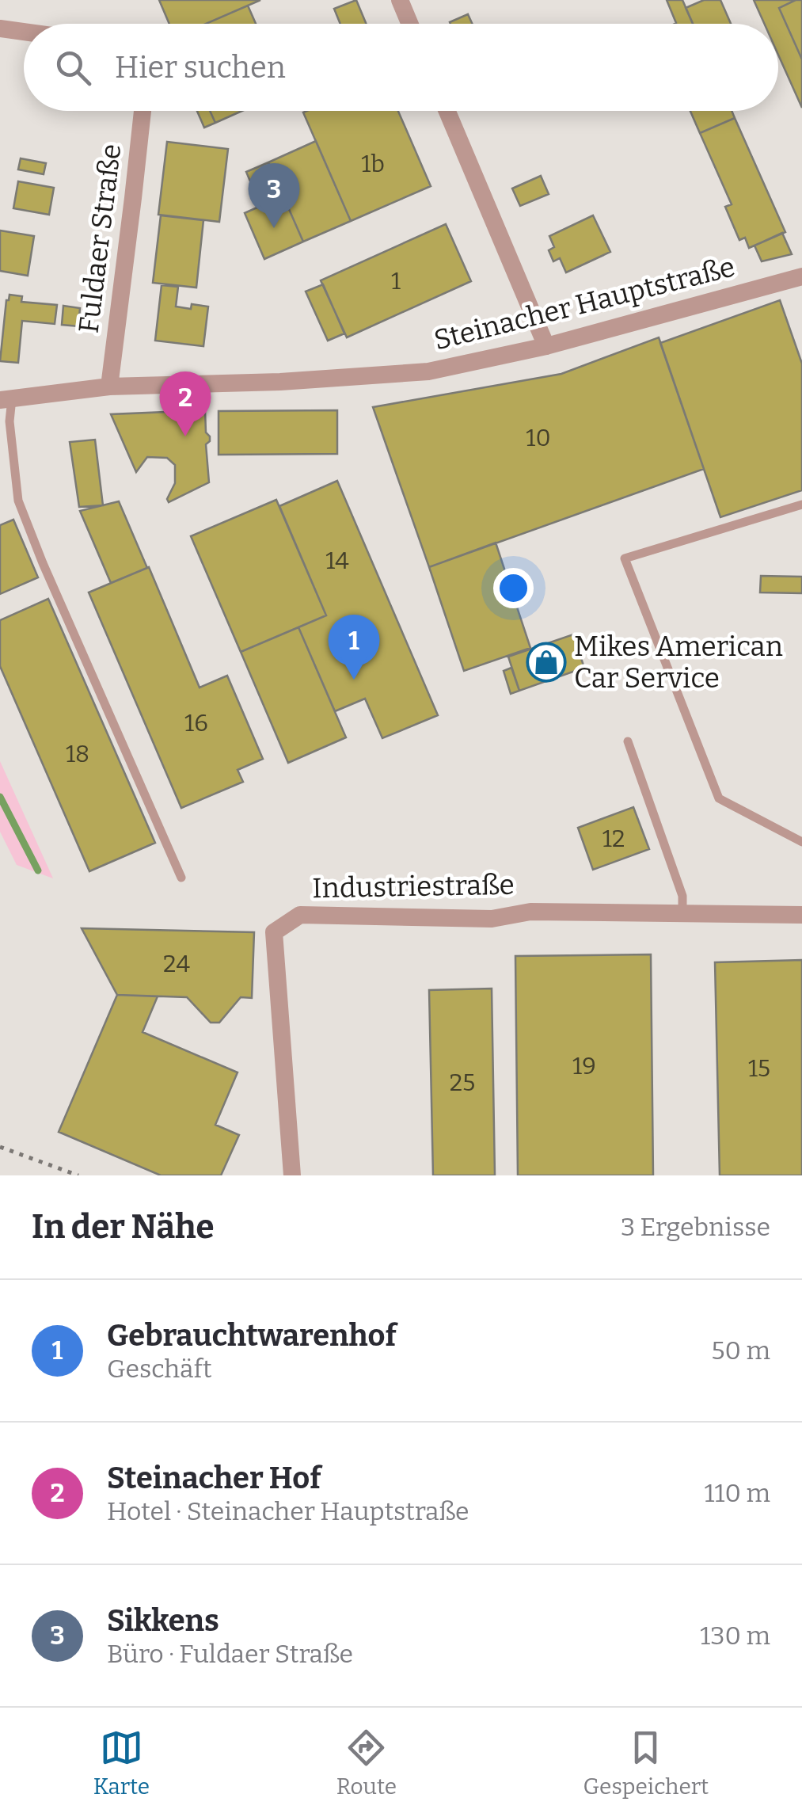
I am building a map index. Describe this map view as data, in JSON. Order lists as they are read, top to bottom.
{
  "streets": {
    "street": ["Fuldaer Straße", "Steinacher Hauptstraße", "Industriestraße"]
  },
  "crossings": [
    ["Fuldaer Straße", "Steinacher Hauptstraße"]
  ],
  "places": {
    "shop": ["Mikes American Car Service"]
  },
  "house_numbers": [
    "1b",
    "1",
    "10",
    "14",
    "16",
    "18",
    "12",
    "24",
    "19",
    "15",
    "25"
  ],
  "page": {
    "search": "Hier suchen",
    "pins": ["3", "2", "1"],
    "heading": ["In der Nähe", "3 Ergebnisse"],
    "list": [
      {
        "mark": "1",
        "name": "Gebrauchtwarenhof",
        "note": "Geschäft",
        "value": "50 m"
      },
      {
        "mark": "2",
        "name": "Steinacher Hof",
        "note": "Hotel · Steinacher Hauptstraße",
        "value": "110 m"
      },
      {
        "mark": "3",
        "name": "Sikkens",
        "note": "Büro · Fuldaer Straße",
        "value": "130 m"
      }
    ],
    "nav": ["Karte", "Route", "Gespeichert"]
  }
}
